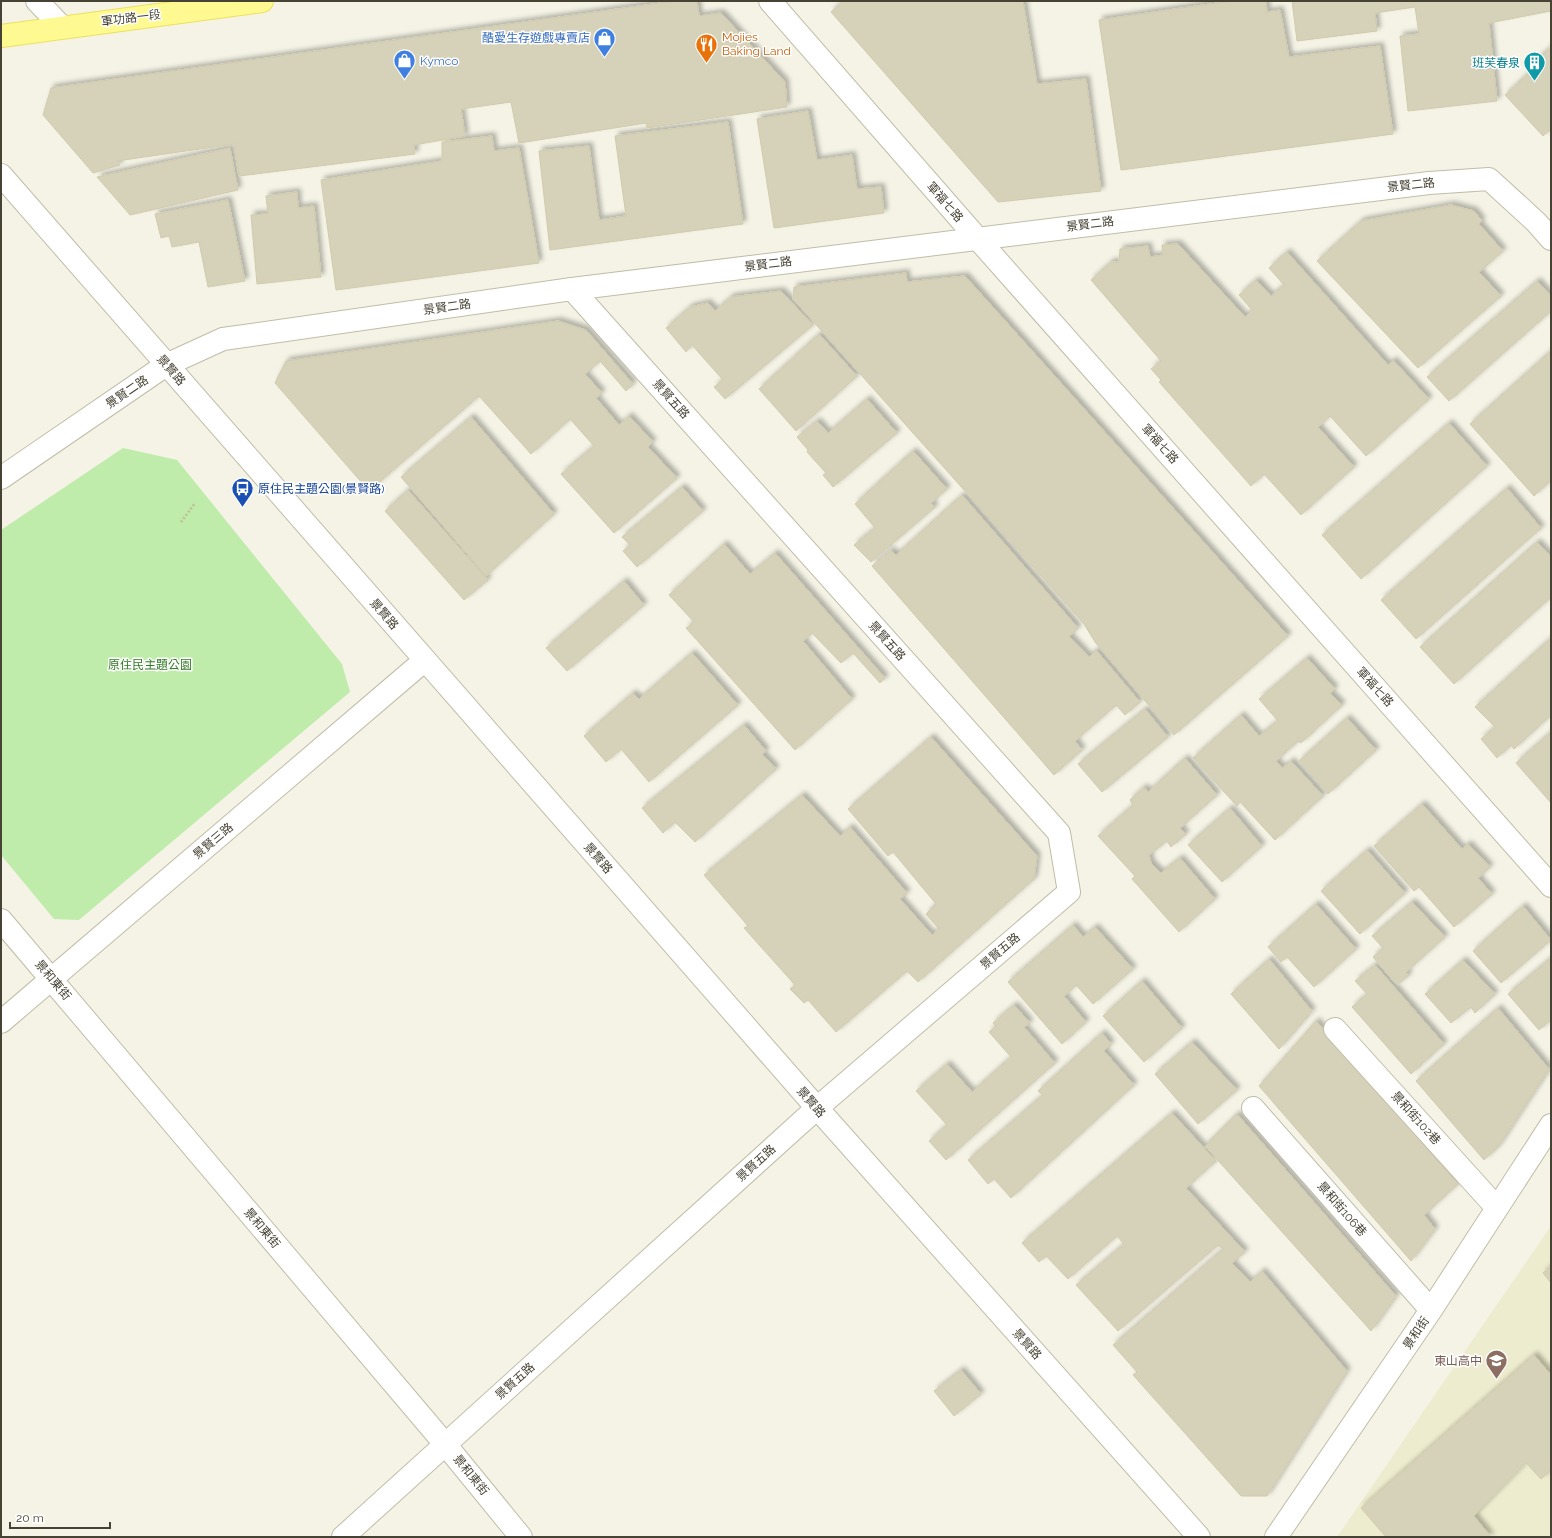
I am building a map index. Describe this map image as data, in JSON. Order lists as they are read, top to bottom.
{
  "streets": {
    "main road": ["軍功路一段"],
    "street": [
      "景賢二路",
      "軍福七路",
      "景賢路",
      "景賢五路",
      "景賢三路",
      "景和東街",
      "景和街102巷",
      "景和街106巷",
      "景和街"
    ]
  },
  "crossings": [
    ["景賢二路", "軍福七路"],
    ["景賢二路", "景賢路"],
    ["景賢二路", "景賢五路"],
    ["景賢路", "景賢五路"],
    ["景賢路", "景賢三路"],
    ["景賢五路", "景和東街"],
    ["景賢三路", "景和東街"],
    ["景和街102巷", "景和街"],
    ["景和街106巷", "景和街"]
  ],
  "parks": ["原住民主題公園"],
  "places": {
    "shop": ["酷愛生存遊戲專賣店", "Kymco"],
    "restaurant": ["Mojies Baking Land"],
    "building": ["班芙春泉"],
    "bus stop": ["原住民主題公園(景賢路)"],
    "school or university": ["東山高中"]
  },
  "scale_bar": "20 m"
}
